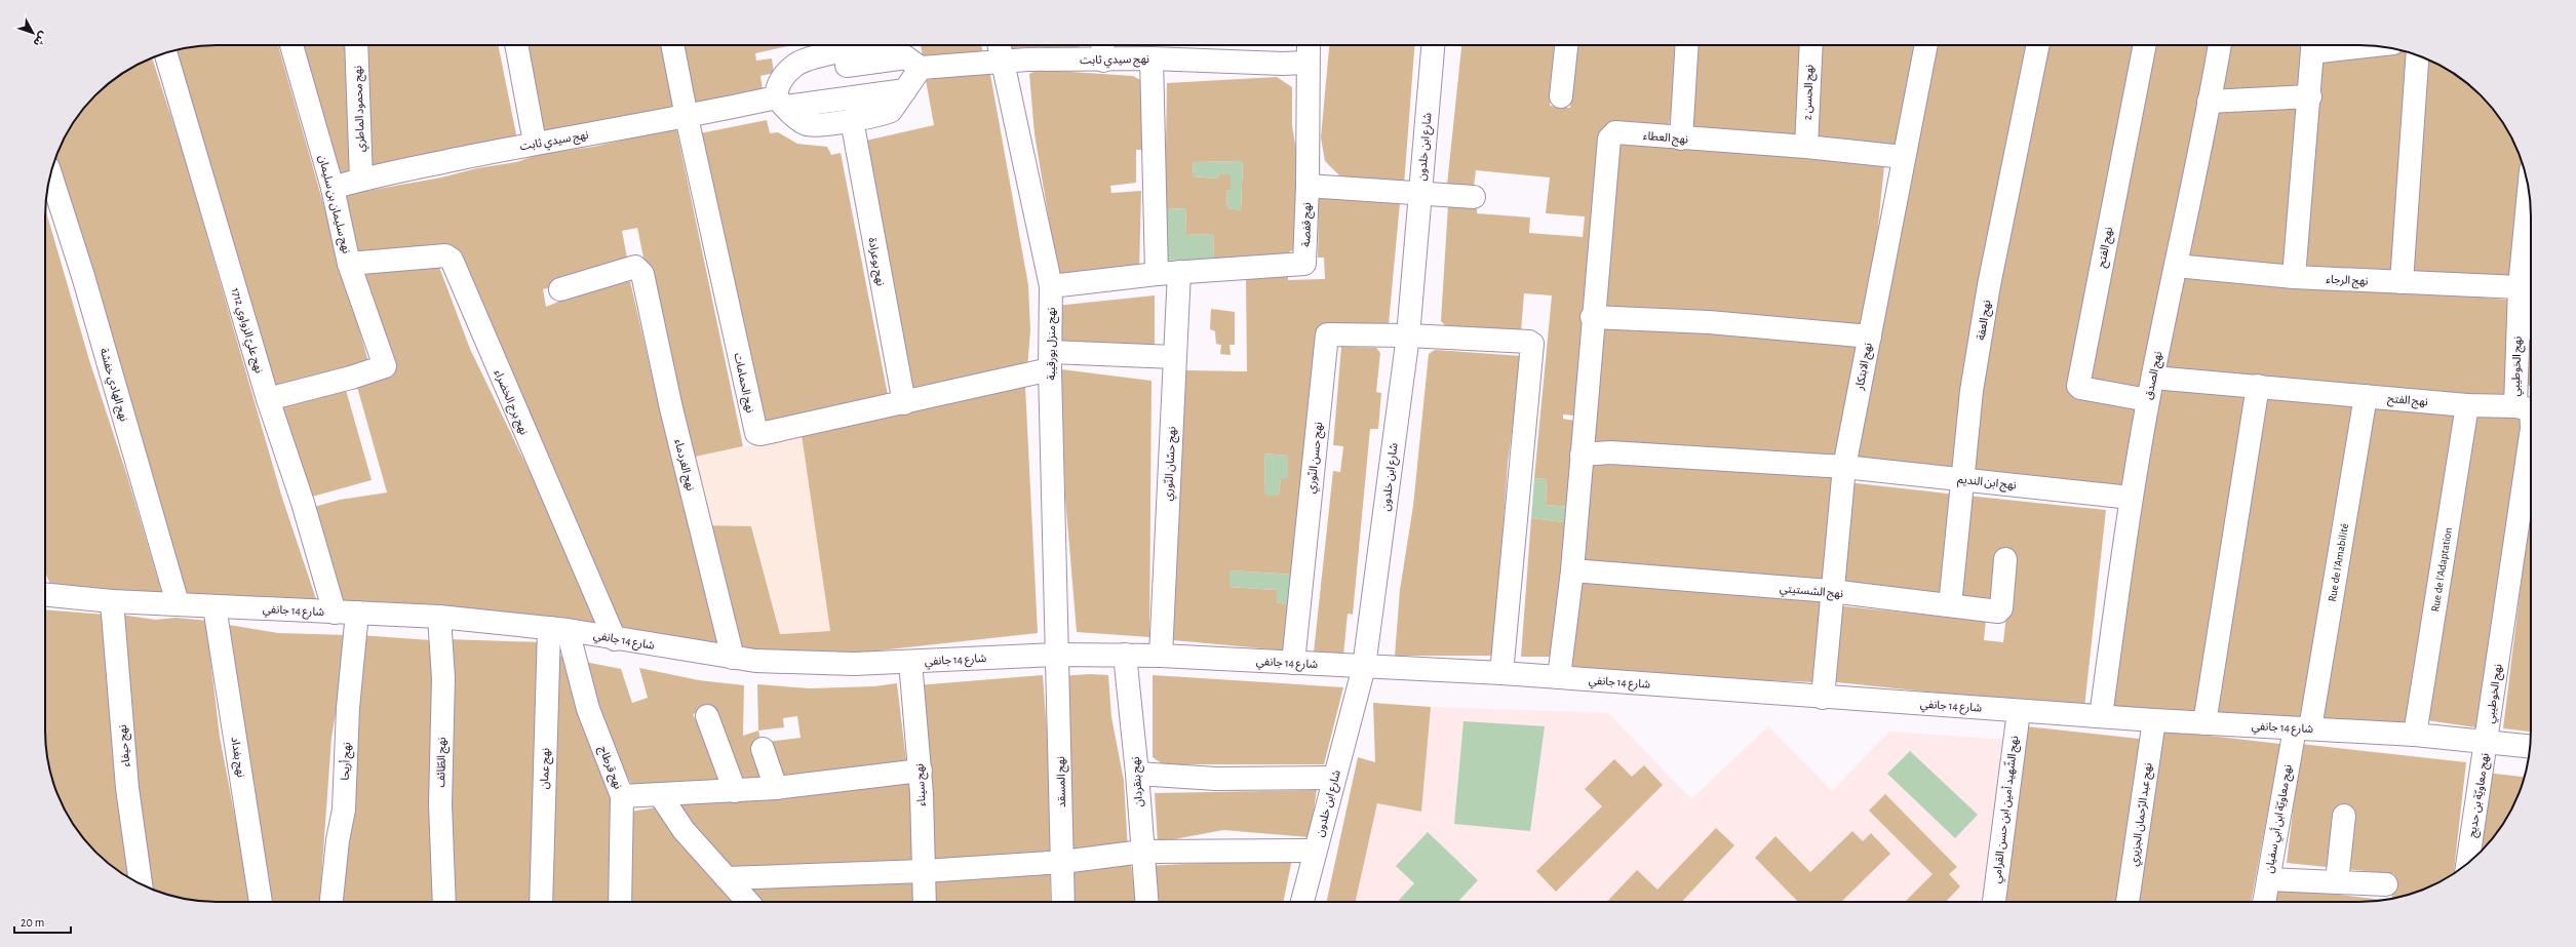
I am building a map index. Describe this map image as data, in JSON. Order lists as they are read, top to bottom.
{
  "streets": {
    "street": [
      "نهج سيدي ثابت",
      "نهج الحسن 2",
      "نهج محمود الماطري",
      "نهج العطاء",
      "شارع ابن خلدون",
      "نهج سليمان بن سليمان",
      "نهج قفصة",
      "نهج الفتح",
      "نهج بوعرادة",
      "نهج الرجاء",
      "نهج العفة",
      "نهج عليّ الزواوي 1712",
      "نهج منزل بورقيبة",
      "نهج الابتكار",
      "نهج الخوطيبي",
      "نهج الصدق",
      "نهج الحمامات",
      "نهج الهادي خفشة",
      "نهج برج الخضراء",
      "نهج حسن النّوري",
      "نهج حسّان النّوري",
      "نهج الغردماء",
      "نهج ابن النديم",
      "Rue de l'Amabilité",
      "Rue de l'Adaptation",
      "نهج الشستيتي",
      "شارع 14 جانفي",
      "نهج حيفاء",
      "نهج بغداد",
      "نهج أريحا",
      "نهج الطّائف",
      "نهج قرطاج",
      "نهج عمان",
      "نهج المسقد",
      "نهج بنقردان",
      "نهج سيناء",
      "نهج معاويّة بن حديج",
      "نهج الشّهيد أمين ابن حسن القرامي",
      "نهج عبد الرّحمان الجزيري",
      "نهج معاويّة ابن أبي سفيان"
    ]
  },
  "crossings": [
    ["نهج سيدي ثابت", "نهج محمود الماطري"],
    ["نهج سيدي ثابت", "نهج سليمان بن سليمان"],
    ["نهج سيدي ثابت", "نهج قفصة"],
    ["نهج سيدي ثابت", "نهج منزل بورقيبة"],
    ["نهج سيدي ثابت", "نهج الحمامات"],
    ["نهج الحسن 2", "نهج العطاء"],
    ["نهج العطاء", "نهج الابتكار"],
    ["نهج العطاء", "نهج ابن النديم"],
    ["نهج العطاء", "نهج الشستيتي"],
    ["نهج العطاء", "شارع 14 جانفي"],
    ["شارع ابن خلدون", "نهج حسن النّوري"],
    ["شارع ابن خلدون", "شارع 14 جانفي"],
    ["نهج سليمان بن سليمان", "نهج عليّ الزواوي 1712"],
    ["نهج سليمان بن سليمان", "نهج برج الخضراء"],
    ["نهج قفصة", "نهج حسّان النّوري"],
    ["نهج الفتح", "نهج الخوطيبي"],
    ["نهج الفتح", "نهج الصدق"],
    ["نهج الفتح", "Rue de l'Amabilité"],
    ["نهج الفتح", "Rue de l'Adaptation"],
    ["نهج بوعرادة", "نهج الحمامات"],
    ["نهج الرجاء", "نهج الخوطيبي"],
    ["نهج الرجاء", "نهج الصدق"],
    ["نهج العفة", "نهج ابن النديم"],
    ["نهج العفة", "نهج الشستيتي"],
    ["نهج عليّ الزواوي 1712", "شارع 14 جانفي"],
    ["نهج منزل بورقيبة", "نهج الحمامات"],
    ["نهج منزل بورقيبة", "شارع 14 جانفي"],
    ["نهج منزل بورقيبة", "نهج المسقد"],
    ["نهج الابتكار", "نهج ابن النديم"],
    ["نهج الابتكار", "نهج الشستيتي"],
    ["نهج الابتكار", "شارع 14 جانفي"],
    ["نهج الخوطيبي", "شارع 14 جانفي"],
    ["نهج الخوطيبي", "نهج معاويّة بن حديج"],
    ["نهج الصدق", "نهج ابن النديم"],
    ["نهج الصدق", "شارع 14 جانفي"],
    ["نهج الحمامات", "نهج حسّان النّوري"],
    ["نهج الهادي خفشة", "شارع 14 جانفي"],
    ["نهج برج الخضراء", "شارع 14 جانفي"],
    ["نهج حسن النّوري", "شارع 14 جانفي"],
    ["نهج حسّان النّوري", "شارع 14 جانفي"],
    ["نهج الغردماء", "شارع 14 جانفي"],
    ["Rue de l'Amabilité", "شارع 14 جانفي"],
    ["Rue de l'Amabilité", "نهج معاويّة ابن أبي سفيان"],
    ["Rue de l'Adaptation", "شارع 14 جانفي"],
    ["شارع 14 جانفي", "نهج حيفاء"],
    ["شارع 14 جانفي", "نهج بغداد"],
    ["شارع 14 جانفي", "نهج أريحا"],
    ["شارع 14 جانفي", "نهج الطّائف"],
    ["شارع 14 جانفي", "نهج قرطاج"],
    ["شارع 14 جانفي", "نهج عمان"],
    ["شارع 14 جانفي", "نهج المسقد"],
    ["شارع 14 جانفي", "نهج بنقردان"],
    ["شارع 14 جانفي", "نهج سيناء"],
    ["شارع 14 جانفي", "نهج معاويّة بن حديج"],
    ["شارع 14 جانفي", "نهج الشّهيد أمين ابن حسن القرامي"],
    ["شارع 14 جانفي", "نهج عبد الرّحمان الجزيري"],
    ["شارع 14 جانفي", "نهج معاويّة ابن أبي سفيان"],
    ["نهج قرطاج", "نهج عمان"]
  ],
  "scale_bar": "20 m",
  "north": "bottom right"
}
